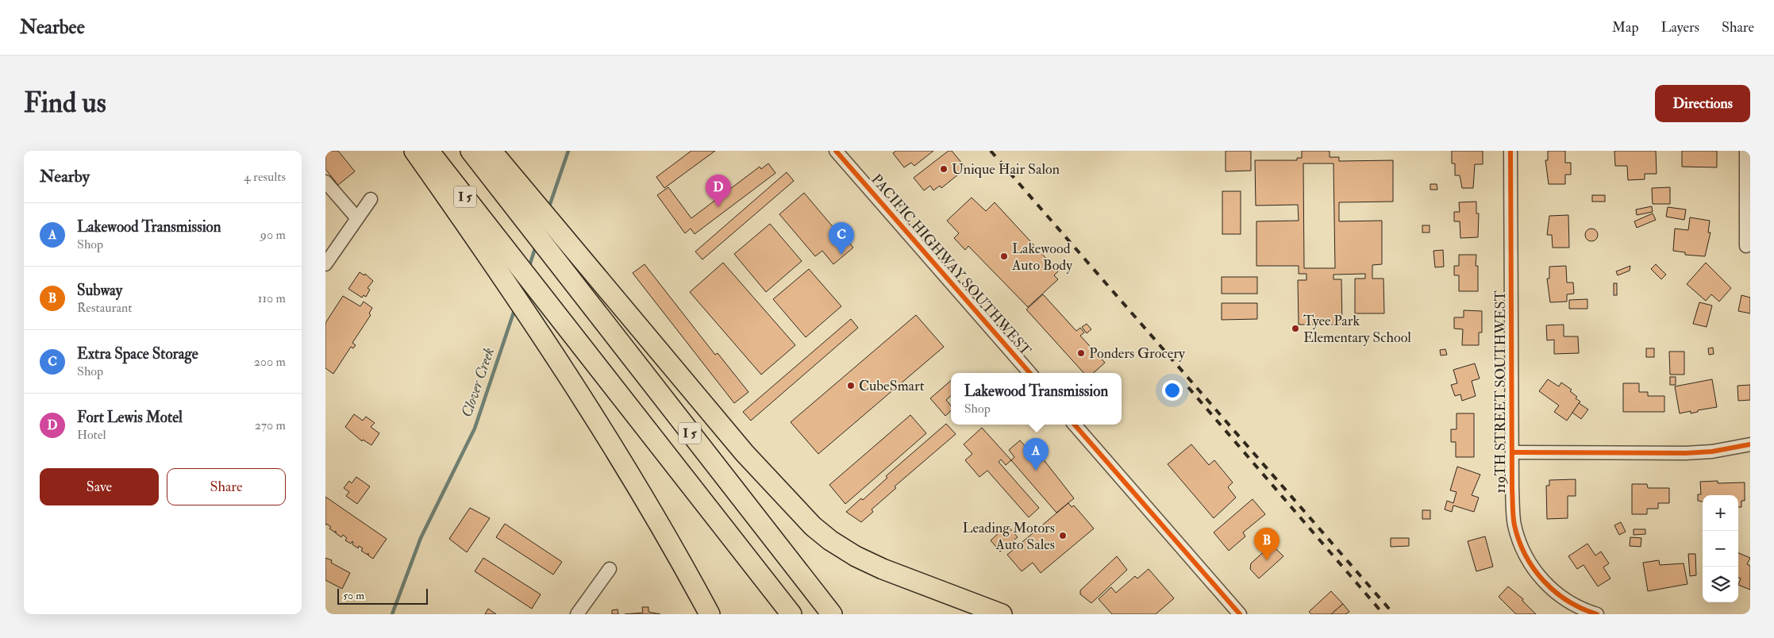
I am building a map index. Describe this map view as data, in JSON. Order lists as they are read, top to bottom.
{
  "streets": {
    "highway": ["I 5"],
    "street": ["PACIFIC HIGHWAY SOUTHWEST", "119TH STREET SOUTHWEST"]
  },
  "water": ["Clover Creek"],
  "places": [
    "Unique Hair Salon",
    "Lakewood Auto Body",
    "Tyee Park Elementary School",
    "Ponders Grocery",
    "CubeSmart",
    "Leading Motors Auto Sales"
  ],
  "scale_bar": "50 m",
  "page": {
    "header": "Nearbee",
    "nav": ["Map", "Layers", "Share"],
    "buttons": [
      "Directions",
      ["Save", "Share"]
    ],
    "title": "Find us",
    "heading": ["Nearby", "4 results"],
    "pins": [
      "D",
      "C",
      "A",
      "B"
    ],
    "list": [
      {
        "mark": "A",
        "name": "Lakewood Transmission",
        "note": "Shop",
        "value": "90 m"
      },
      {
        "mark": "B",
        "name": "Subway",
        "note": "Restaurant",
        "value": "110 m"
      },
      {
        "mark": "C",
        "name": "Extra Space Storage",
        "note": "Shop",
        "value": "200 m"
      },
      {
        "mark": "D",
        "name": "Fort Lewis Motel",
        "note": "Hotel",
        "value": "270 m"
      }
    ],
    "popup": ["Lakewood Transmission", "Shop"],
    "map_buttons": ["+", "−"],
    "scale": "50 m"
  }
}
